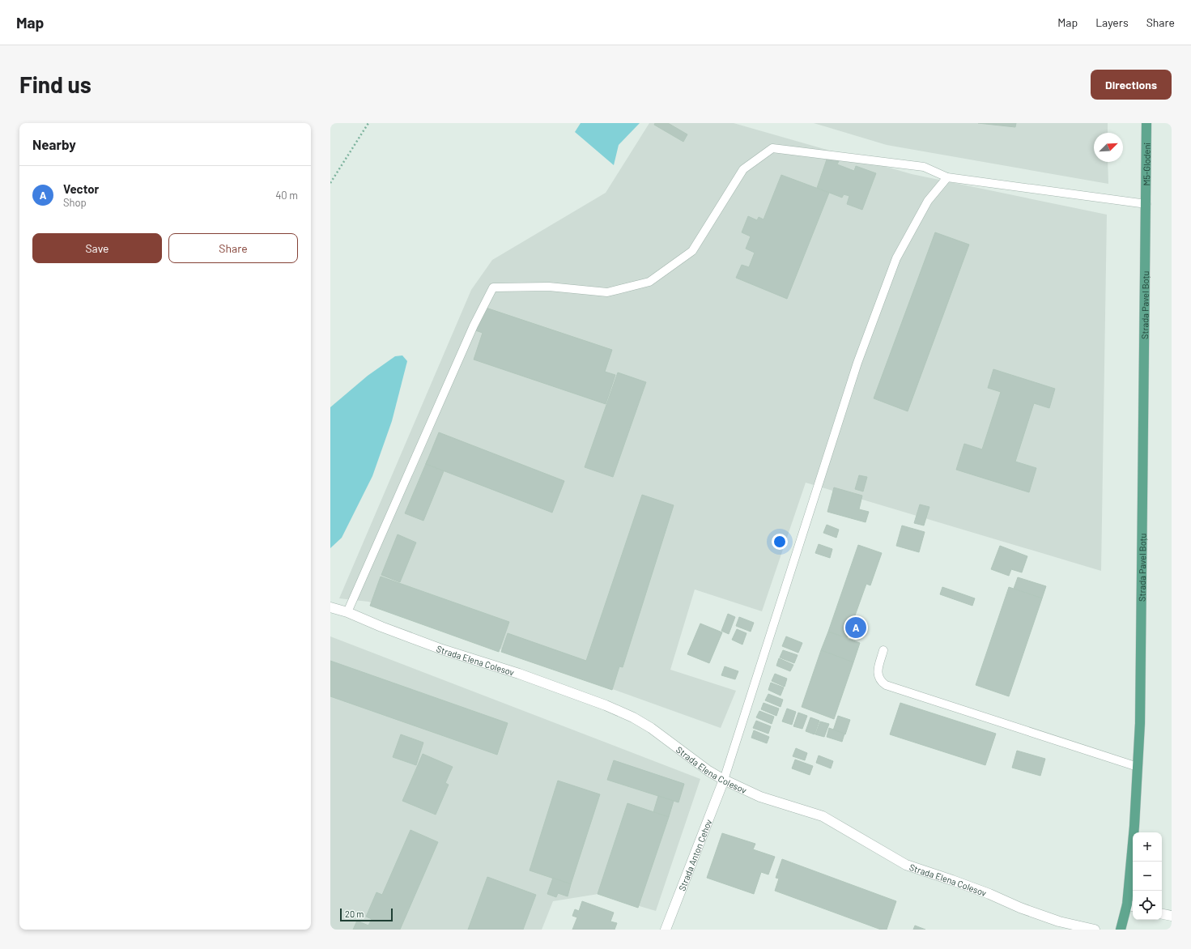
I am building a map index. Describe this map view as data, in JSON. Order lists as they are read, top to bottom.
{
  "streets": {
    "main road": ["M5-Glodeni", "Strada Pavel Boțu"],
    "street": ["Strada Elena Colesov", "Strada Anton Cehov"]
  },
  "crossings": [
    ["M5-Glodeni", "Strada Pavel Boțu"],
    ["Strada Elena Colesov", "Strada Anton Cehov"]
  ],
  "scale_bar": "20 m",
  "north": "top right",
  "page": {
    "header": "Map",
    "nav": ["Map", "Layers", "Share"],
    "buttons": [
      "Directions",
      ["Save", "Share"]
    ],
    "title": "Find us",
    "heading": "Nearby",
    "list": [
      {
        "mark": "A",
        "name": "Vector",
        "note": "Shop",
        "value": "40 m"
      }
    ],
    "pins": "A",
    "map_buttons": ["+", "−"],
    "scale": "20 m"
  }
}
